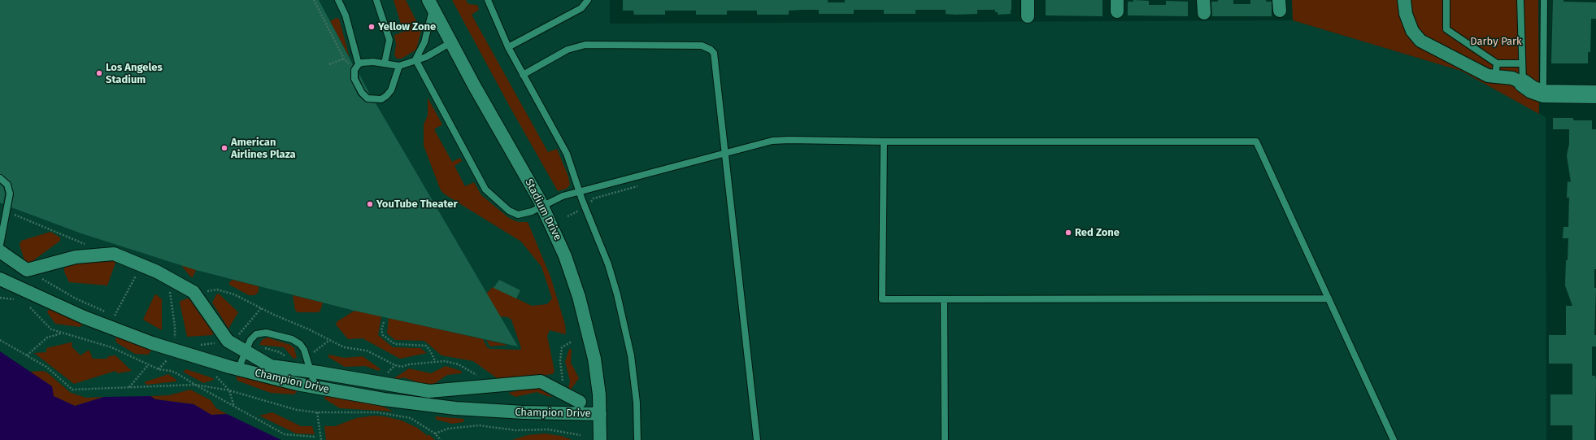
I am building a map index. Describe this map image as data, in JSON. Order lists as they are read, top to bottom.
{
  "streets": {
    "street": ["Stadium Drive", "Champion Drive"]
  },
  "crossings": [
    ["Stadium Drive", "Champion Drive"]
  ],
  "parks": ["Darby Park"],
  "places": [
    "Yellow Zone",
    "Los Angeles Stadium",
    "American Airlines Plaza",
    "YouTube Theater",
    "Red Zone"
  ]
}
